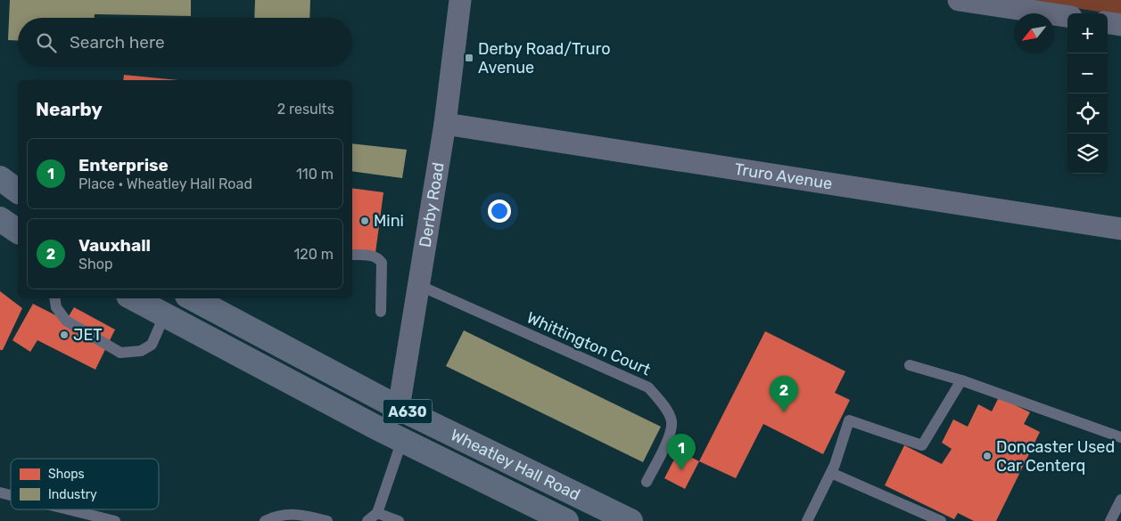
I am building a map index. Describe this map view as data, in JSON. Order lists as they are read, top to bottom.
{
  "streets": {
    "highway": ["A630", "Wheatley Hall Road"],
    "street": ["Truro Avenue", "Derby Road"],
    "lane": ["Whittington Court"]
  },
  "crossings": [
    ["Truro Avenue", "Derby Road"],
    ["Derby Road", "Whittington Court"],
    ["Derby Road", "Wheatley Hall Road"]
  ],
  "places": {
    "transit": ["Derby Road/Truro Avenue"],
    "other": ["Mini", "JET", "Doncaster Used Car Centerq"]
  },
  "legend": ["Shops", "Industry"],
  "north": "bottom left",
  "page": {
    "map_buttons": ["+", "−"],
    "search": "Search here",
    "heading": ["Nearby", "2 results"],
    "list": [
      {
        "mark": "1",
        "name": "Enterprise",
        "note": "Place · Wheatley Hall Road",
        "value": "110 m"
      },
      {
        "mark": "2",
        "name": "Vauxhall",
        "note": "Shop",
        "value": "120 m"
      }
    ],
    "pins": ["2", "1"]
  }
}
